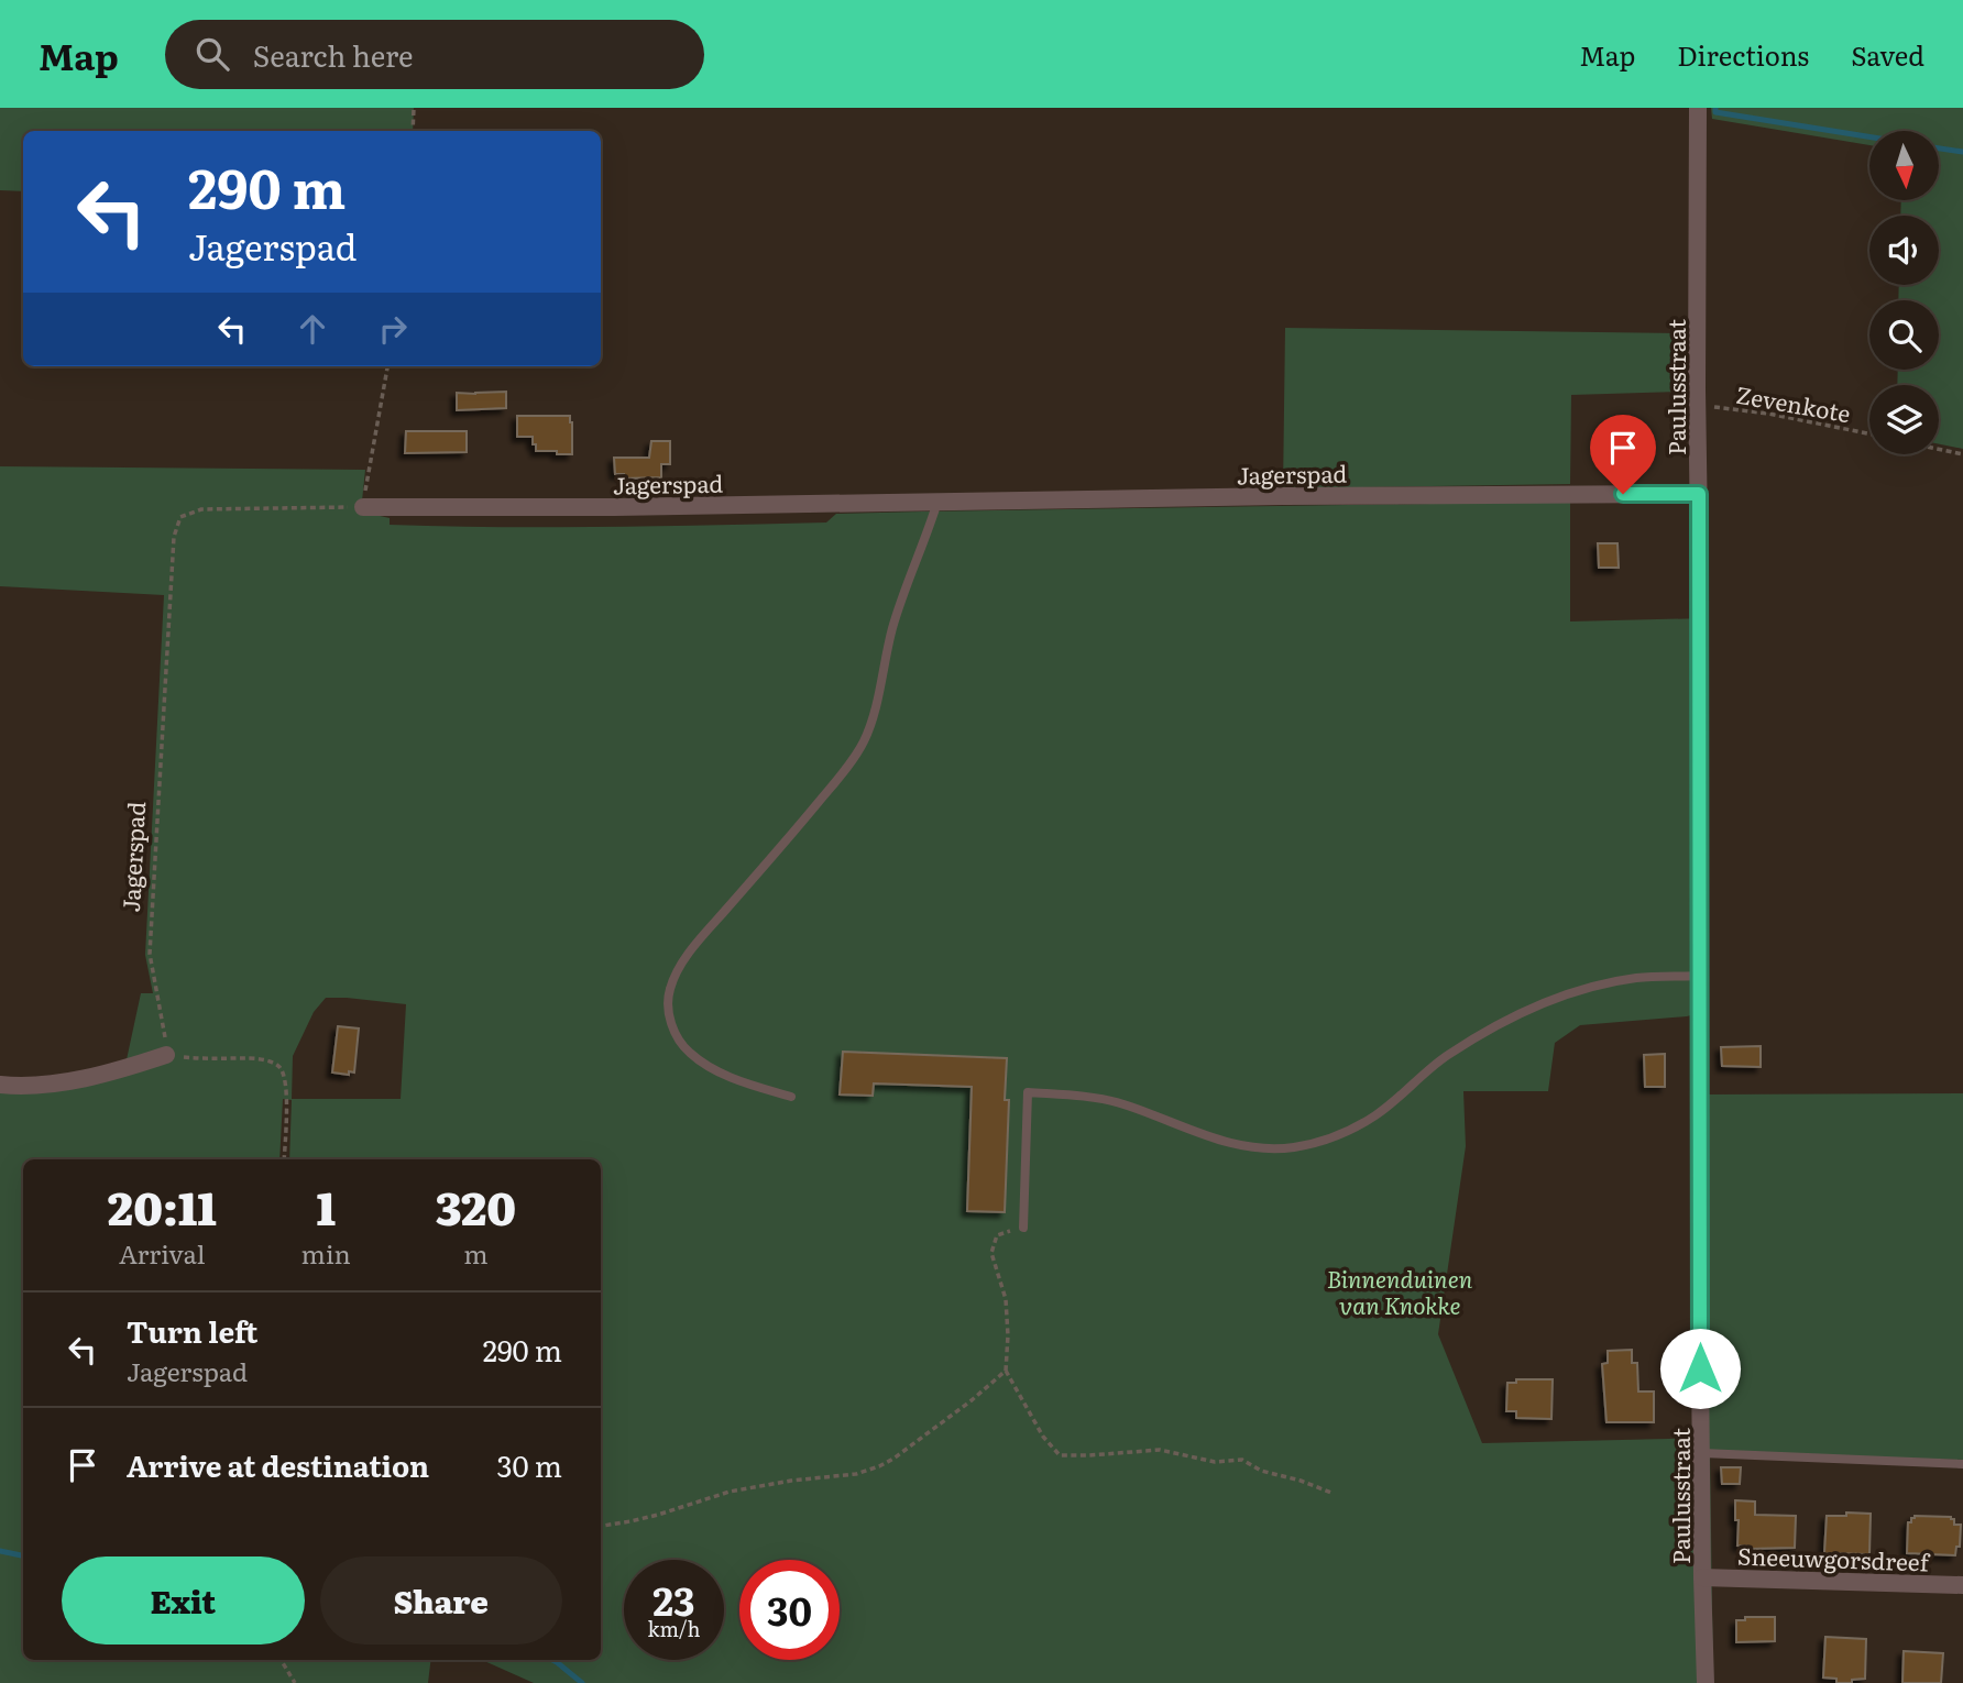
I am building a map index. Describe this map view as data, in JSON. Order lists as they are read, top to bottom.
{
  "streets": {
    "street": ["Paulusstraat", "Jagerspad", "Sneeuwgorsdreef"],
    "path": ["Zevenkote"]
  },
  "crossings": [
    ["Paulusstraat", "Zevenkote"],
    ["Paulusstraat", "Jagerspad"],
    ["Paulusstraat", "Sneeuwgorsdreef"]
  ],
  "parks": ["Binnenduinen van Knokke"],
  "north": "bottom",
  "page": {
    "header": "Map",
    "search": "Search here",
    "nav": ["Map", "Directions", "Saved"],
    "turn": ["290 m", "Jagerspad"],
    "eta": [
      "20:11",
      "Arrival",
      "1",
      "min",
      "320",
      "m"
    ],
    "list": [
      {
        "name": "Turn left",
        "note": "Jagerspad",
        "value": "290 m"
      },
      {
        "name": "Arrive at destination",
        "value": "30 m"
      }
    ],
    "buttons": ["Exit", "Share"],
    "speed": "23 km/h",
    "limit": "30"
  }
}
